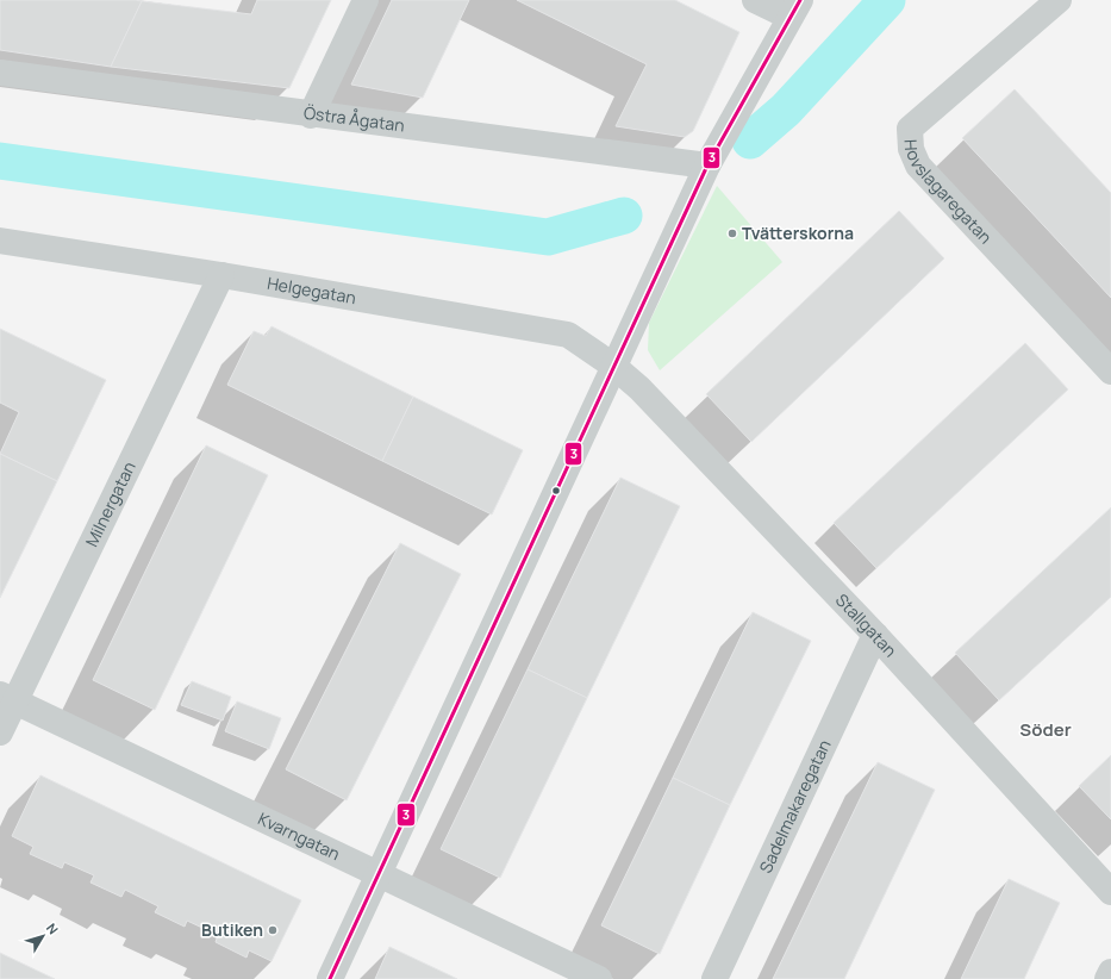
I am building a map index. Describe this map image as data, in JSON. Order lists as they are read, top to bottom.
{
  "streets": {
    "street": [
      "Östra Ågatan",
      "Hovslagaregatan",
      "Helgegatan",
      "Milnergatan",
      "Stallgatan",
      "Sadelmakaregatan",
      "Kvarngatan"
    ]
  },
  "crossings": [
    ["Helgegatan", "Milnergatan"],
    ["Helgegatan", "Stallgatan"],
    ["Milnergatan", "Kvarngatan"],
    ["Stallgatan", "Sadelmakaregatan"]
  ],
  "districts": ["Söder"],
  "places": ["Tvätterskorna", "Butiken"],
  "lines": ["transit line 3"],
  "north": "top right"
}
